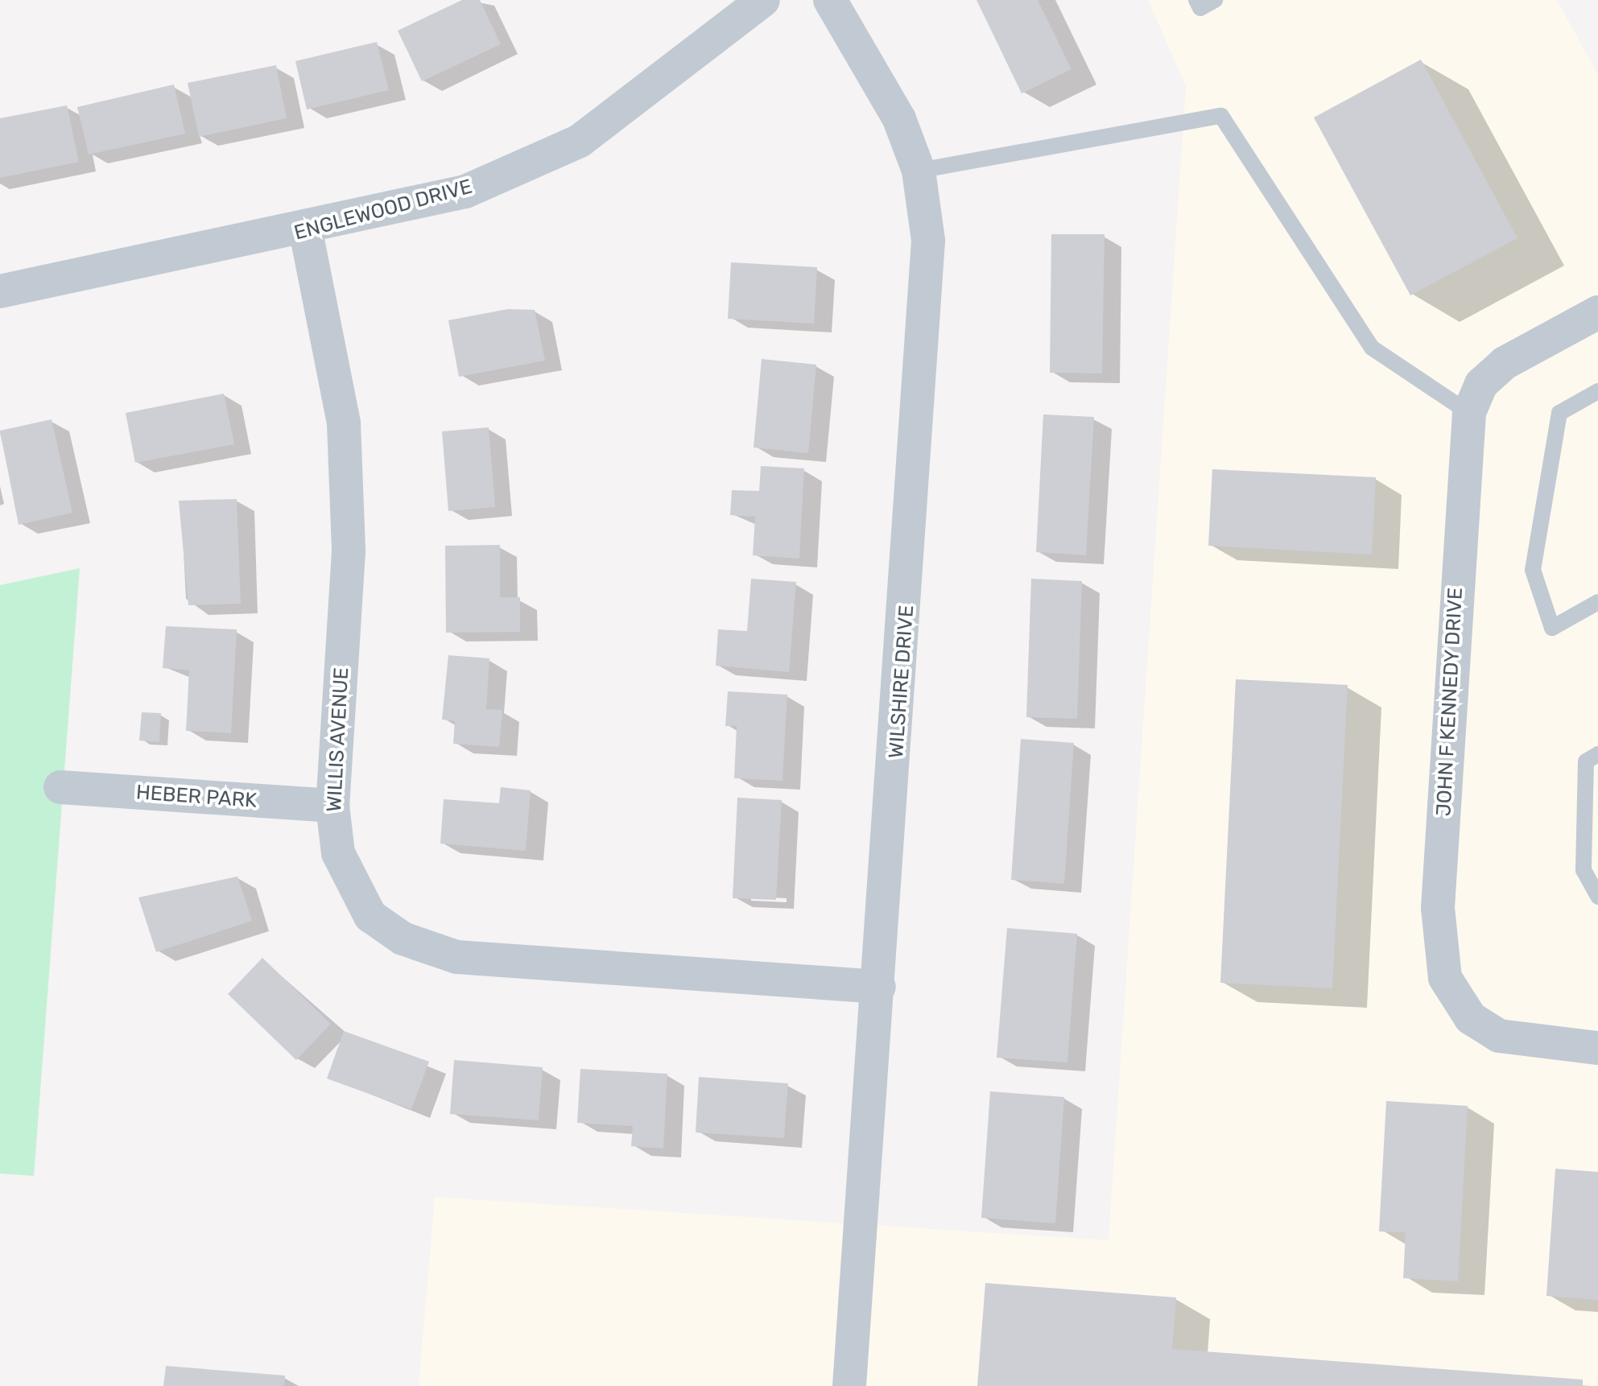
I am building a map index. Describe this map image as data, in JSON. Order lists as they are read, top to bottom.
{
  "streets": {
    "street": [
      "ENGLEWOOD DRIVE",
      "WILSHIRE DRIVE",
      "JOHN F KENNEDY DRIVE",
      "WILLIS AVENUE",
      "HEBER PARK"
    ]
  },
  "crossings": [
    ["ENGLEWOOD DRIVE", "WILLIS AVENUE"],
    ["WILSHIRE DRIVE", "WILLIS AVENUE"],
    ["WILLIS AVENUE", "HEBER PARK"]
  ]
}
